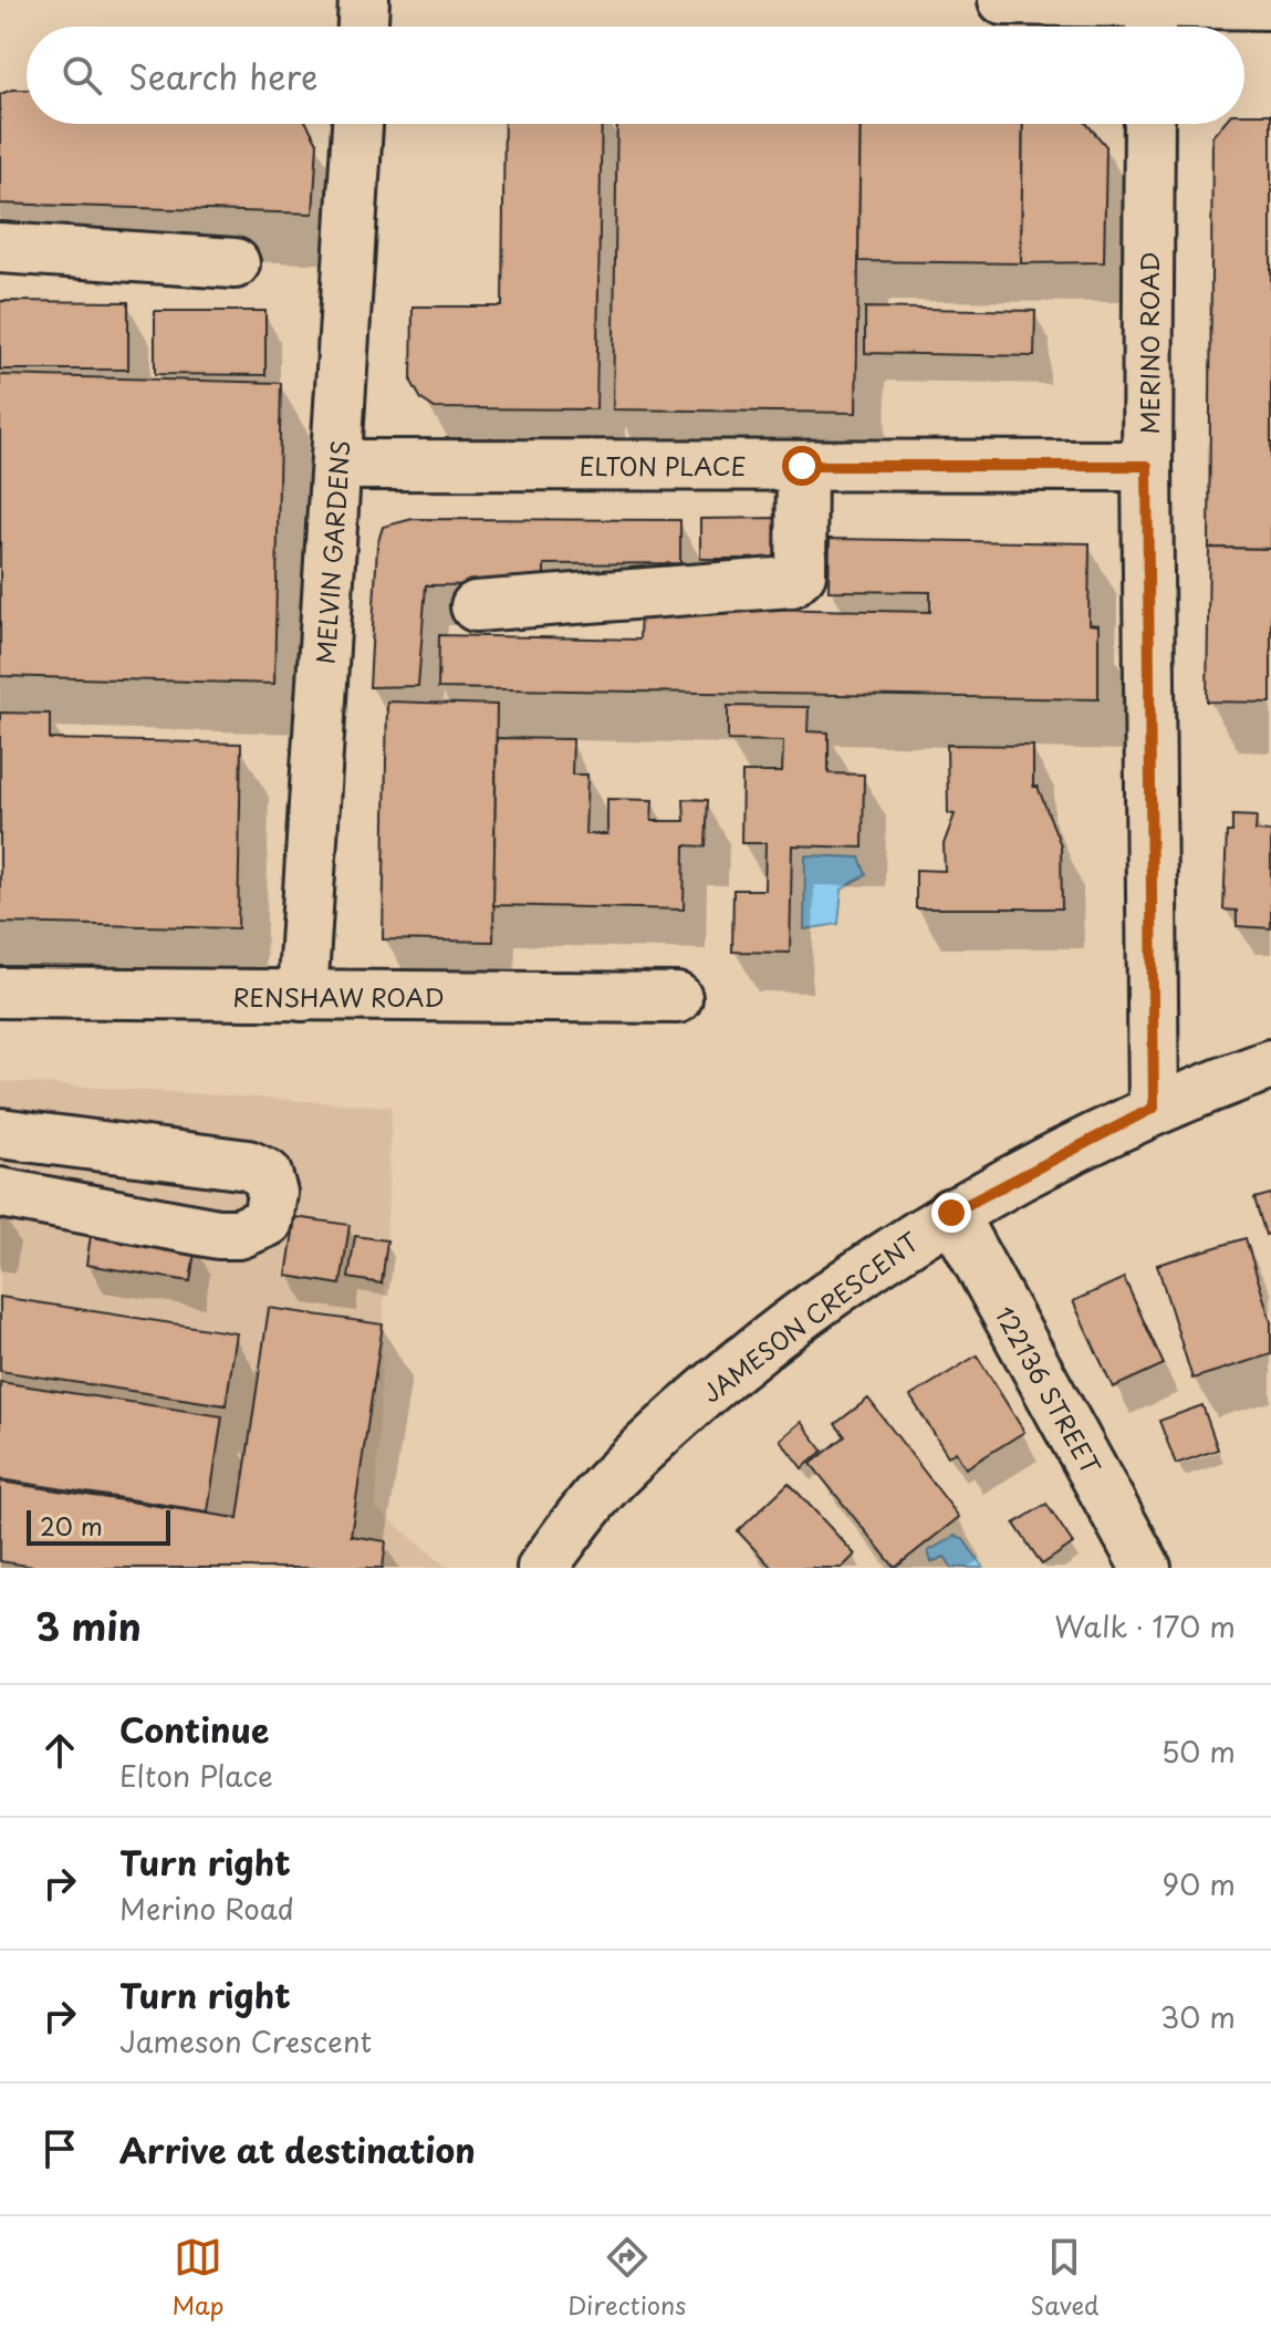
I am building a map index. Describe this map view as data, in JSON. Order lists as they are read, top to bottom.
{
  "streets": {
    "street": [
      "MERINO ROAD",
      "ELTON PLACE",
      "MELVIN GARDENS",
      "RENSHAW ROAD",
      "JAMESON CRESCENT",
      "122136 STREET"
    ]
  },
  "crossings": [
    ["MERINO ROAD", "ELTON PLACE"],
    ["MERINO ROAD", "JAMESON CRESCENT"],
    ["ELTON PLACE", "MELVIN GARDENS"],
    ["MELVIN GARDENS", "RENSHAW ROAD"],
    ["JAMESON CRESCENT", "122136 STREET"]
  ],
  "scale_bar": "20 m",
  "page": {
    "search": "Search here",
    "scale": "20 m",
    "heading": ["3 min", "Walk · 170 m"],
    "list": [
      ["Continue", "Elton Place", "50 m"],
      ["Turn right", "Merino Road", "90 m"],
      ["Turn right", "Jameson Crescent", "30 m"],
      "Arrive at destination"
    ],
    "nav": ["Map", "Directions", "Saved"]
  }
}
